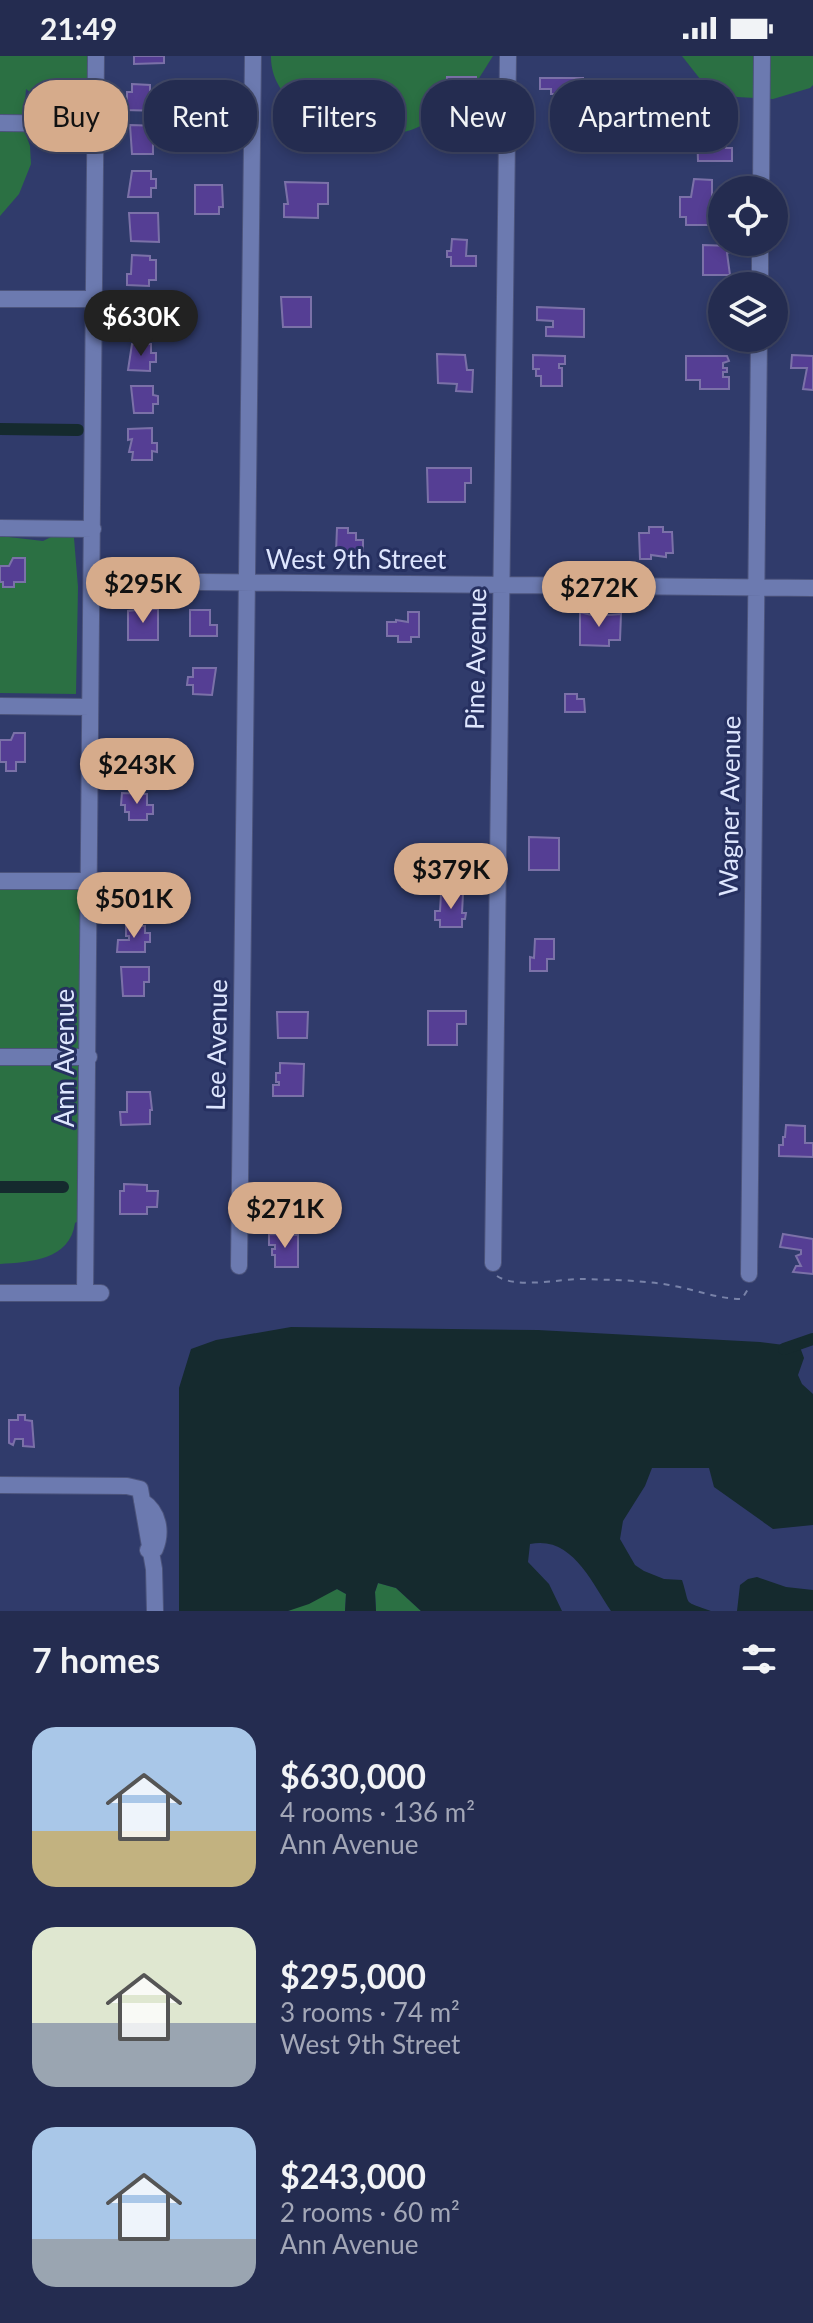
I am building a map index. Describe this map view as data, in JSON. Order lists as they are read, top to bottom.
{
  "streets": {
    "street": [
      "West 9th Street",
      "Pine Avenue",
      "Wagner Avenue",
      "Lee Avenue",
      "Ann Avenue"
    ]
  },
  "crossings": [
    ["West 9th Street", "Pine Avenue"],
    ["West 9th Street", "Wagner Avenue"],
    ["West 9th Street", "Lee Avenue"],
    ["West 9th Street", "Ann Avenue"]
  ],
  "page": {
    "status": "21:49",
    "chip": [
      "Buy",
      "Rent",
      "Filters",
      "New",
      "Apartment"
    ],
    "price": [
      "$630K",
      "$295K",
      "$272K",
      "$243K",
      "$379K",
      "$501K",
      "$271K"
    ],
    "heading": "7 homes",
    "list": [
      {
        "name": "$630,000",
        "note": "4 rooms · 136 m² · Ann Avenue"
      },
      {
        "name": "$295,000",
        "note": "3 rooms · 74 m² · West 9th Street"
      },
      {
        "name": "$243,000",
        "note": "2 rooms · 60 m² · Ann Avenue"
      }
    ]
  }
}
